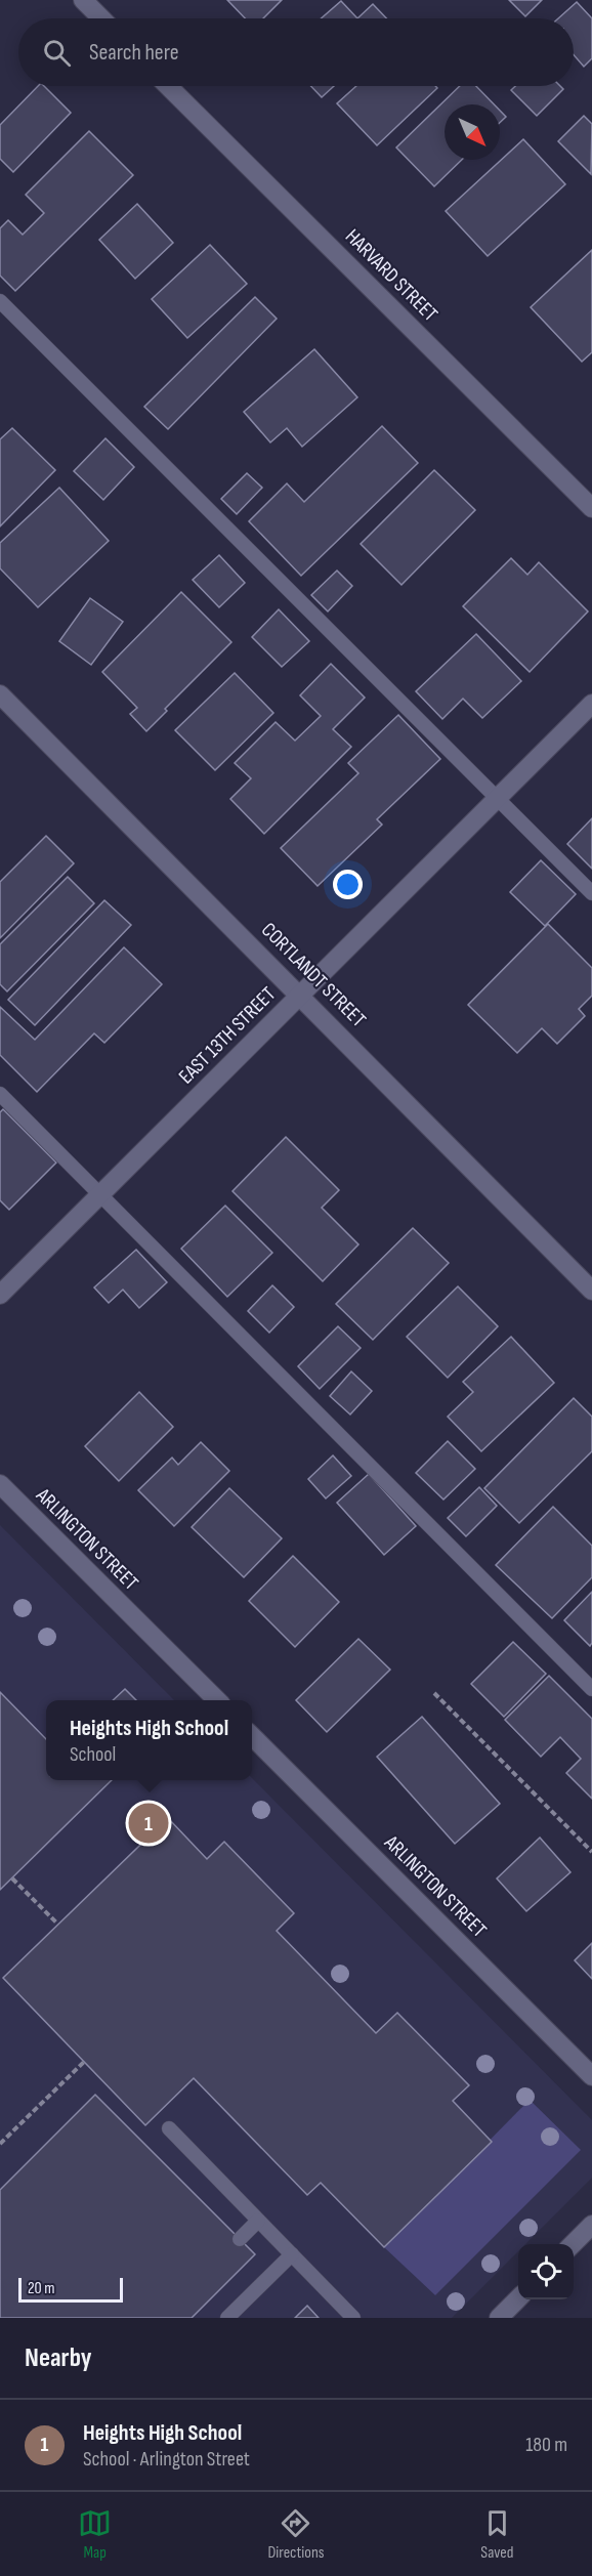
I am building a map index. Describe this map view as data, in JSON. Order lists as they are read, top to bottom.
{
  "streets": {
    "street": [
      "HARVARD STREET",
      "CORTLANDT STREET",
      "EAST 13TH STREET",
      "ARLINGTON STREET"
    ]
  },
  "crossings": [
    ["CORTLANDT STREET", "EAST 13TH STREET"]
  ],
  "scale_bar": "20 m",
  "north": "bottom right",
  "page": {
    "search": "Search here",
    "popup": ["Heights High School", "School"],
    "pins": "1",
    "scale": "20 m",
    "heading": "Nearby",
    "list": [
      {
        "mark": "1",
        "name": "Heights High School",
        "note": "School · Arlington Street",
        "value": "180 m"
      }
    ],
    "nav": ["Map", "Directions", "Saved"]
  }
}
